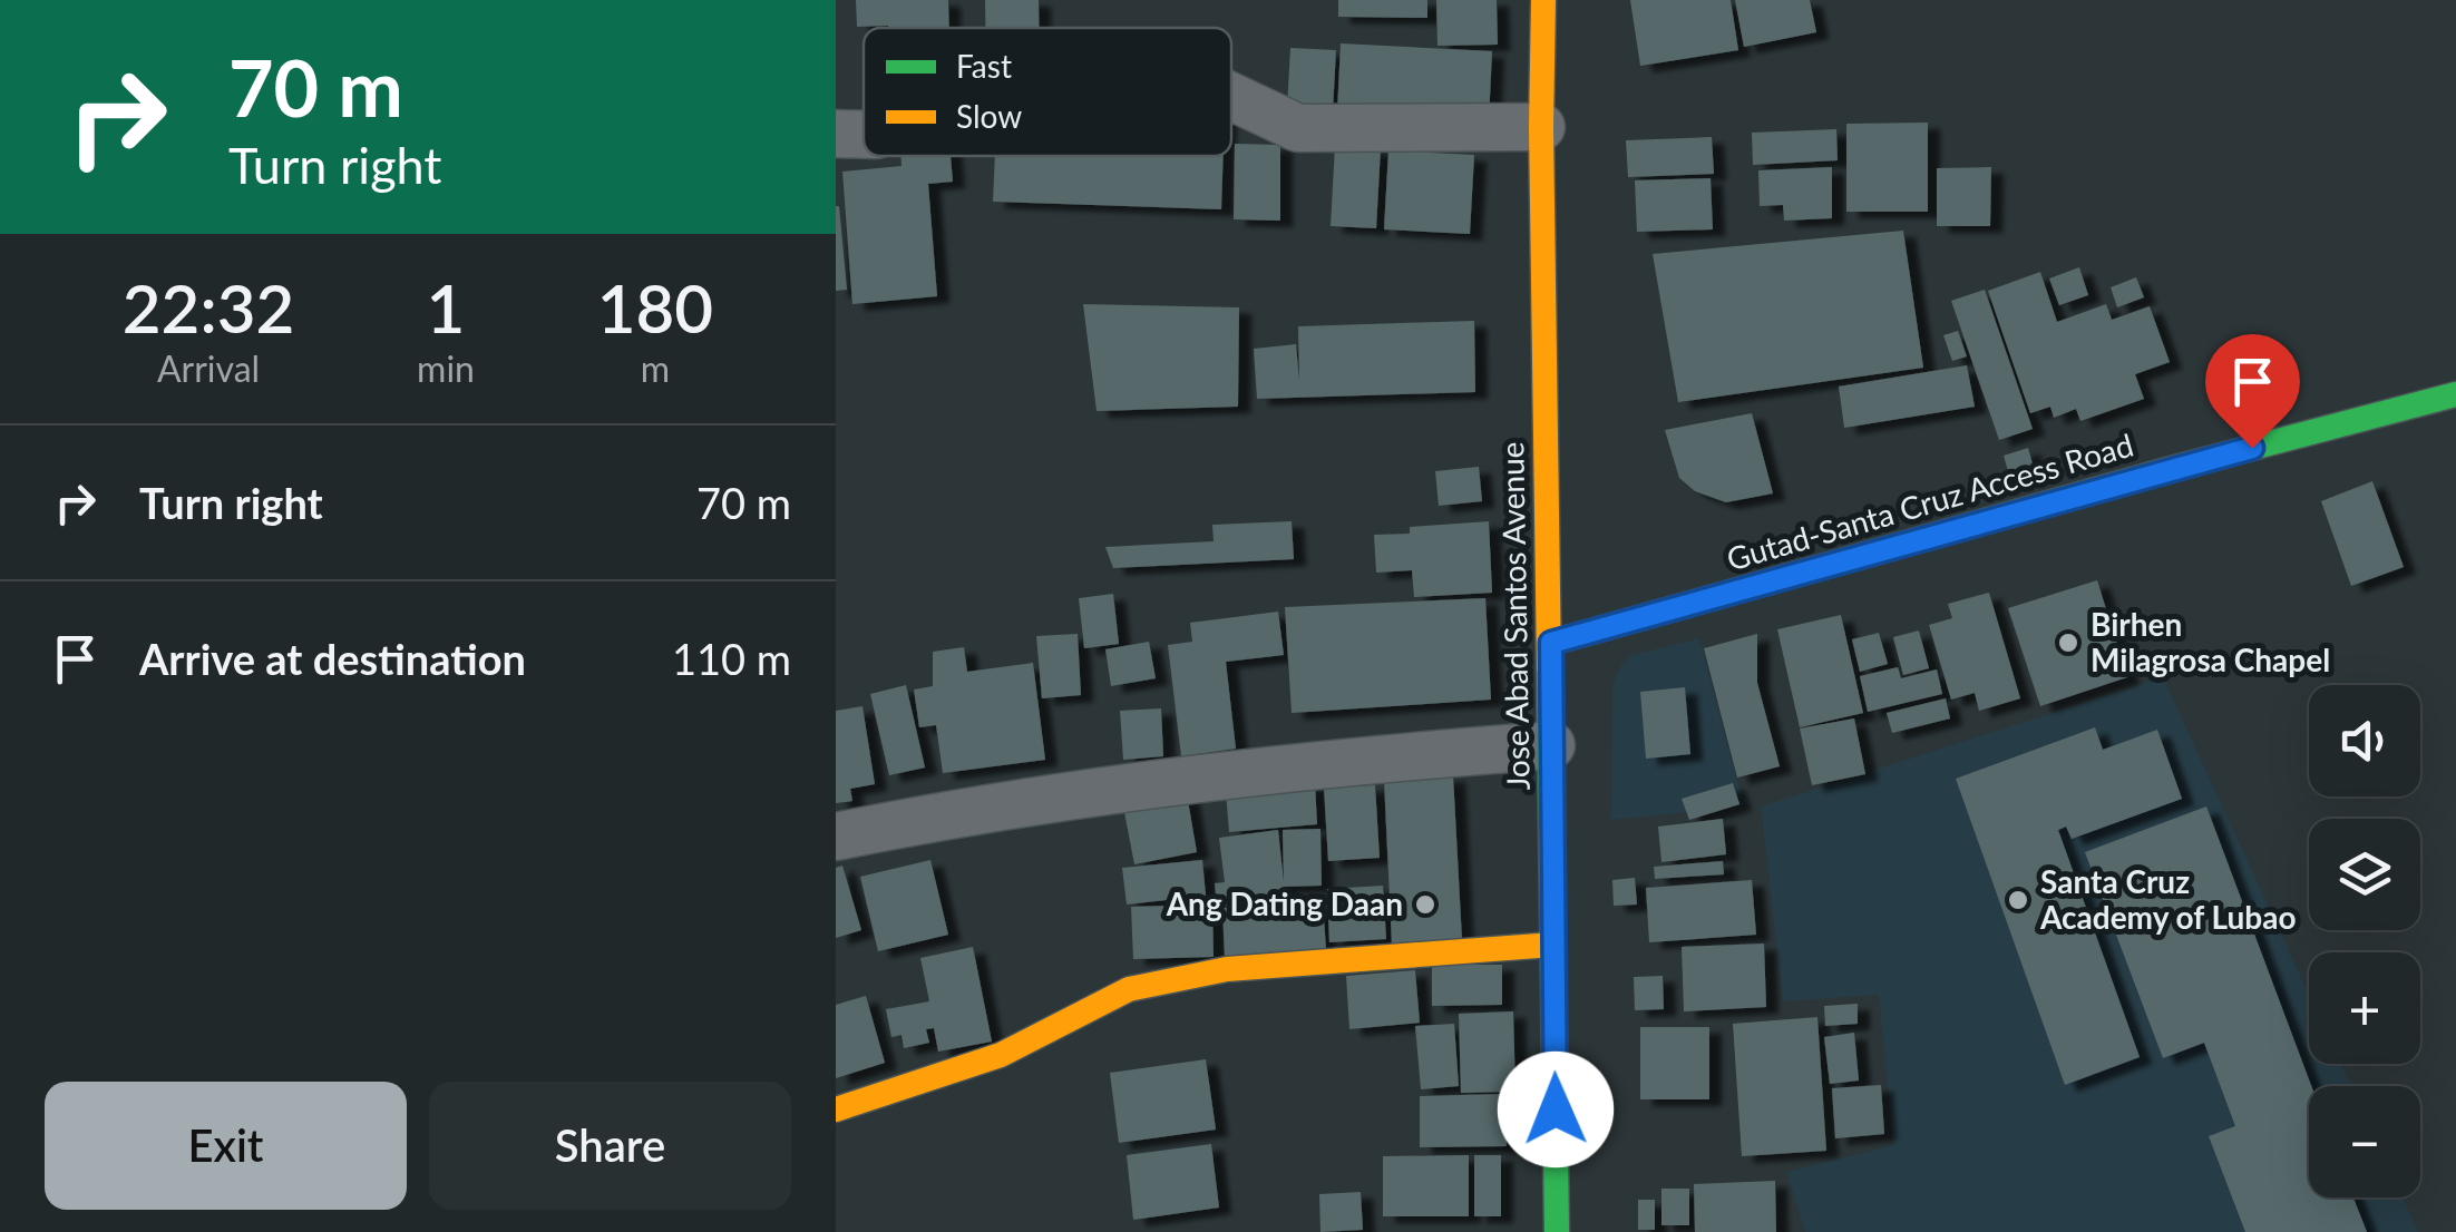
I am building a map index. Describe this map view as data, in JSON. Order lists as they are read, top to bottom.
{
  "streets": {
    "main road": ["Gutad-Santa Cruz Access Road", "Jose Abad Santos Avenue"]
  },
  "crossings": [
    ["Gutad-Santa Cruz Access Road", "Jose Abad Santos Avenue"]
  ],
  "places": ["Birhen Milagrosa Chapel", "Santa Cruz Academy of Lubao", "Ang Dating Daan"],
  "legend": ["Fast", "Slow"],
  "page": {
    "turn": ["70 m", "Turn right"],
    "eta": [
      "22:32",
      "Arrival",
      "1",
      "min",
      "180",
      "m"
    ],
    "list": [
      {
        "name": "Turn right",
        "value": "70 m"
      },
      {
        "name": "Arrive at destination",
        "value": "110 m"
      }
    ],
    "map_buttons": ["+", "−"],
    "buttons": ["Exit", "Share"]
  }
}
